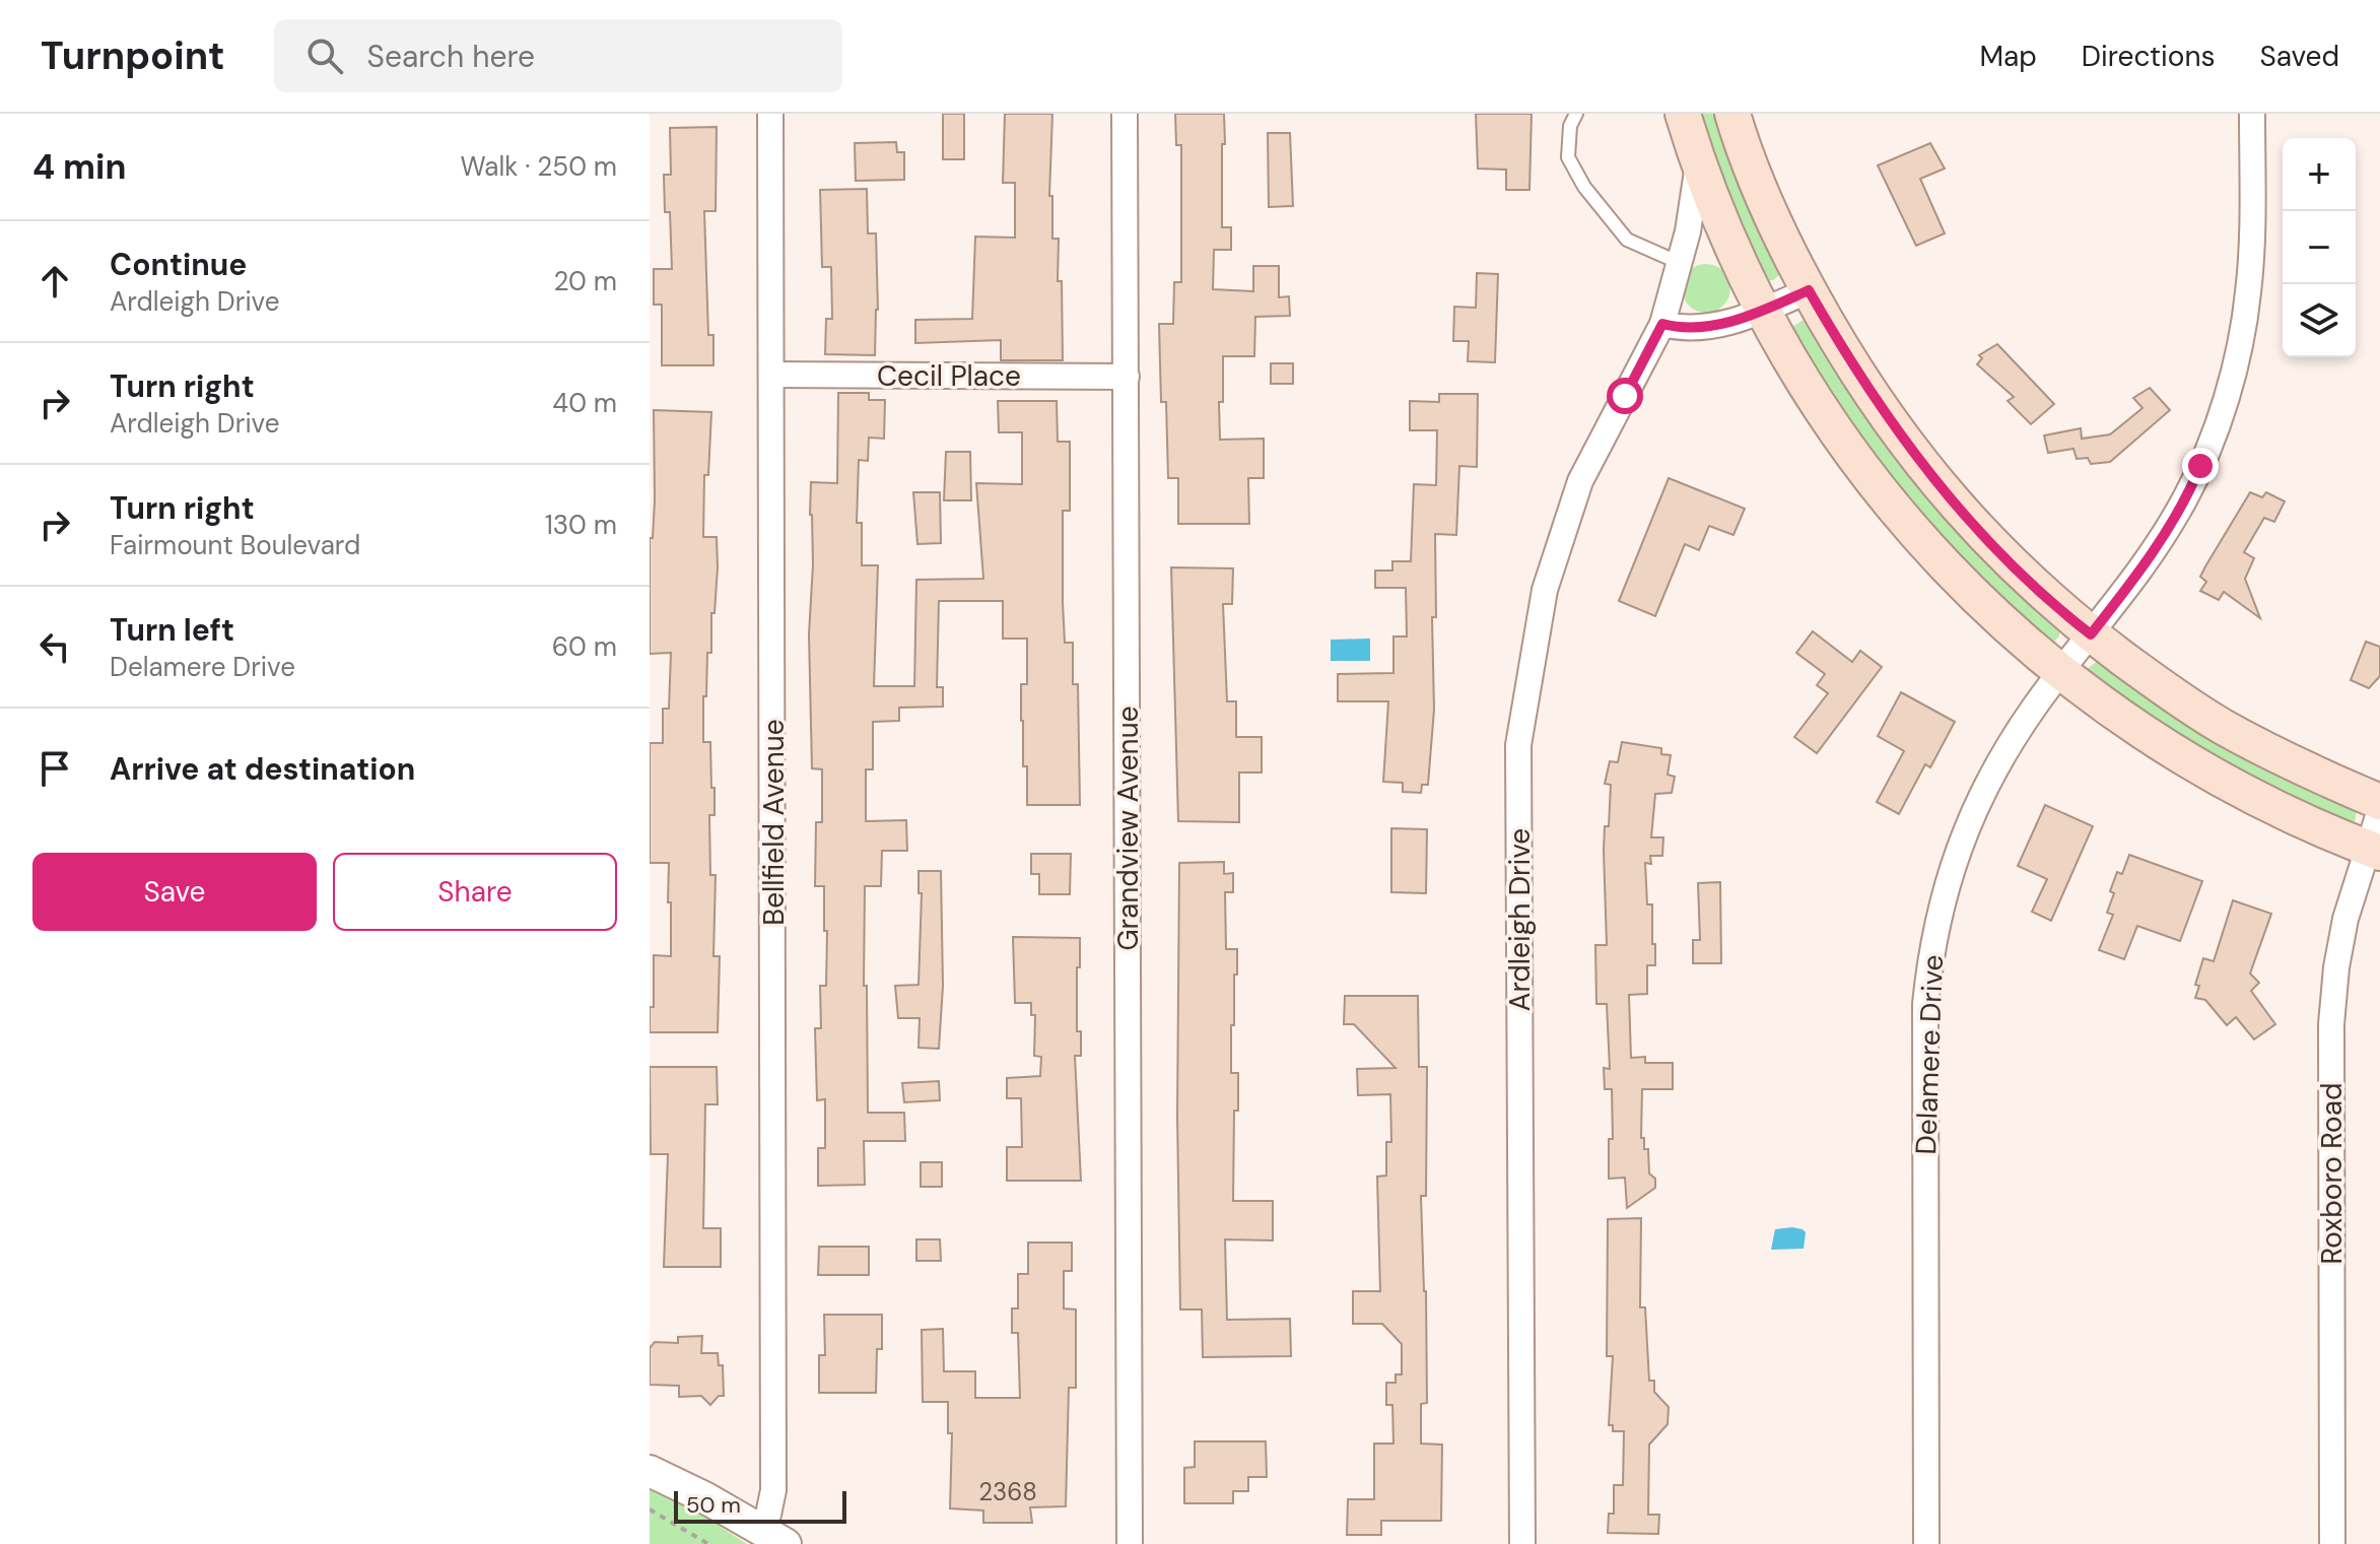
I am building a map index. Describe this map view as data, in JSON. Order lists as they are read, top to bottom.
{
  "streets": {
    "street": [
      "Cecil Place",
      "Bellfield Avenue",
      "Grandview Avenue",
      "Ardleigh Drive",
      "Delamere Drive",
      "Roxboro Road"
    ]
  },
  "crossings": [
    ["Cecil Place", "Bellfield Avenue"],
    ["Cecil Place", "Grandview Avenue"]
  ],
  "house_numbers": ["2368"],
  "scale_bar": "50 m",
  "page": {
    "header": "Turnpoint",
    "search": "Search here",
    "nav": ["Map", "Directions", "Saved"],
    "heading": ["4 min", "Walk · 250 m"],
    "map_buttons": ["+", "−"],
    "list": [
      ["Continue", "Ardleigh Drive", "20 m"],
      ["Turn right", "Ardleigh Drive", "40 m"],
      ["Turn right", "Fairmount Boulevard", "130 m"],
      ["Turn left", "Delamere Drive", "60 m"],
      "Arrive at destination"
    ],
    "buttons": ["Save", "Share"],
    "scale": "50 m"
  }
}
